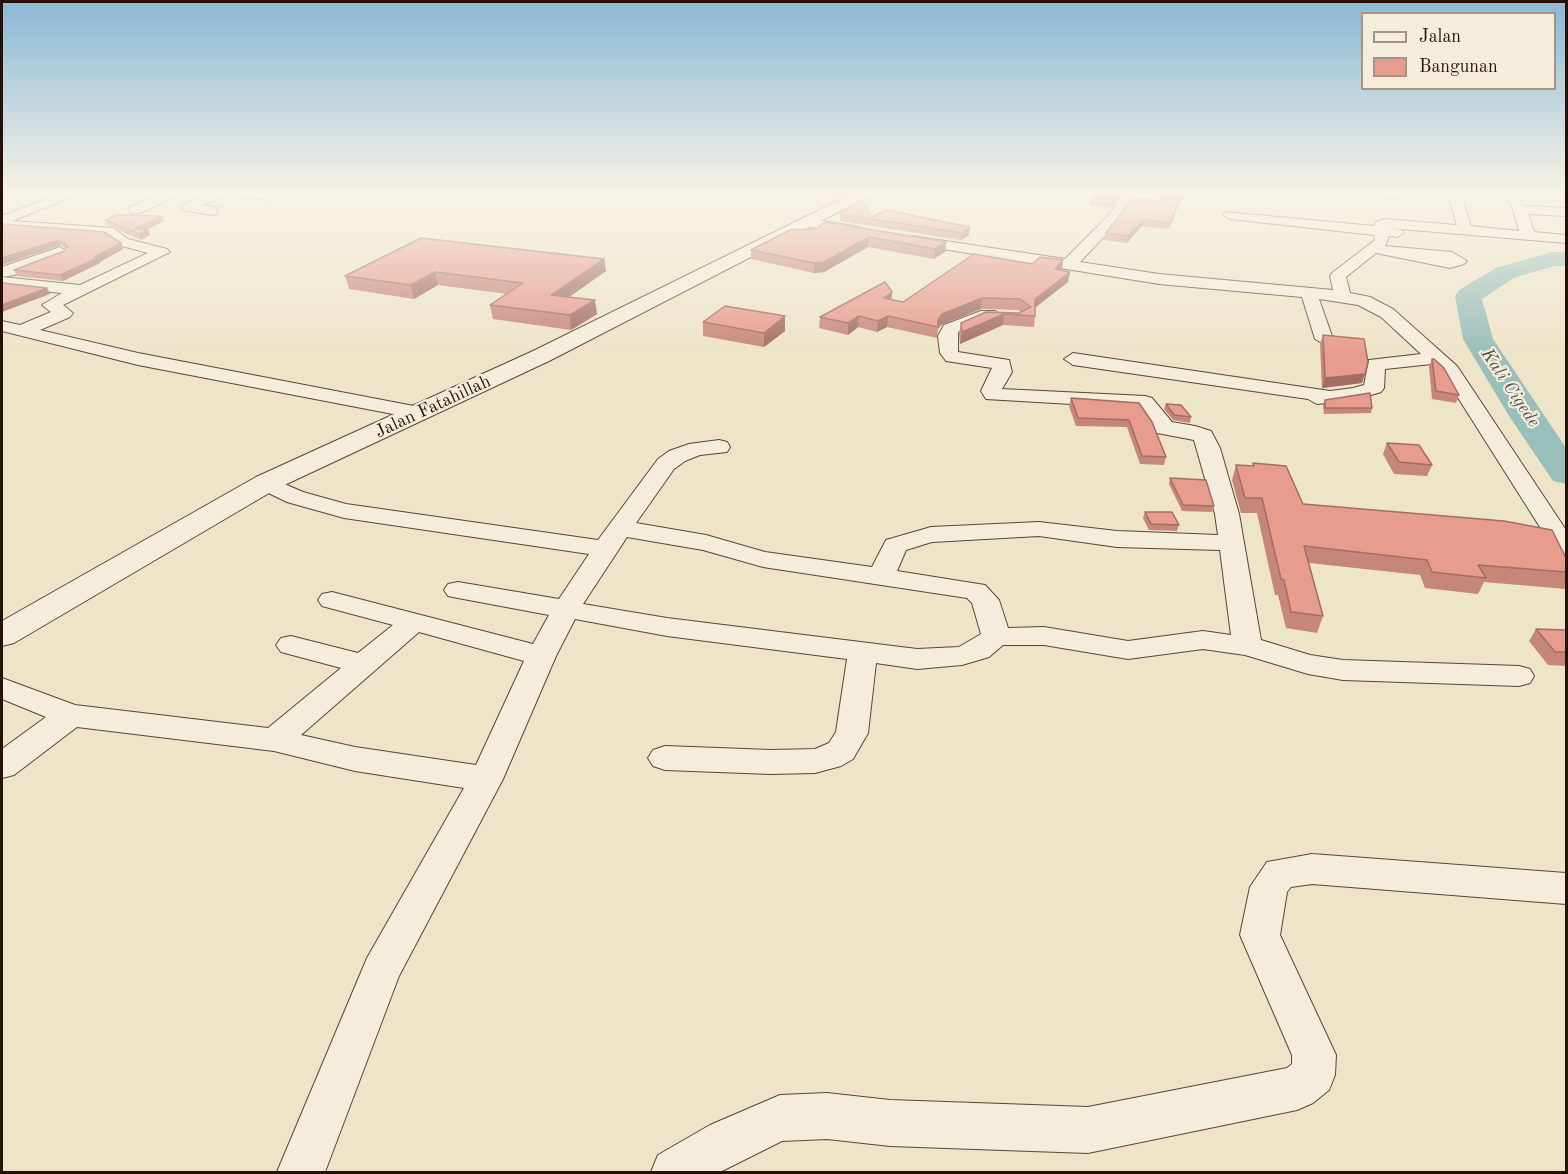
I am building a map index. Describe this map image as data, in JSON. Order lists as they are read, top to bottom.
{
  "streets": {
    "street": ["Jalan Fatahillah"]
  },
  "water": ["Kali Cigede"],
  "legend": ["Jalan", "Bangunan"]
}
